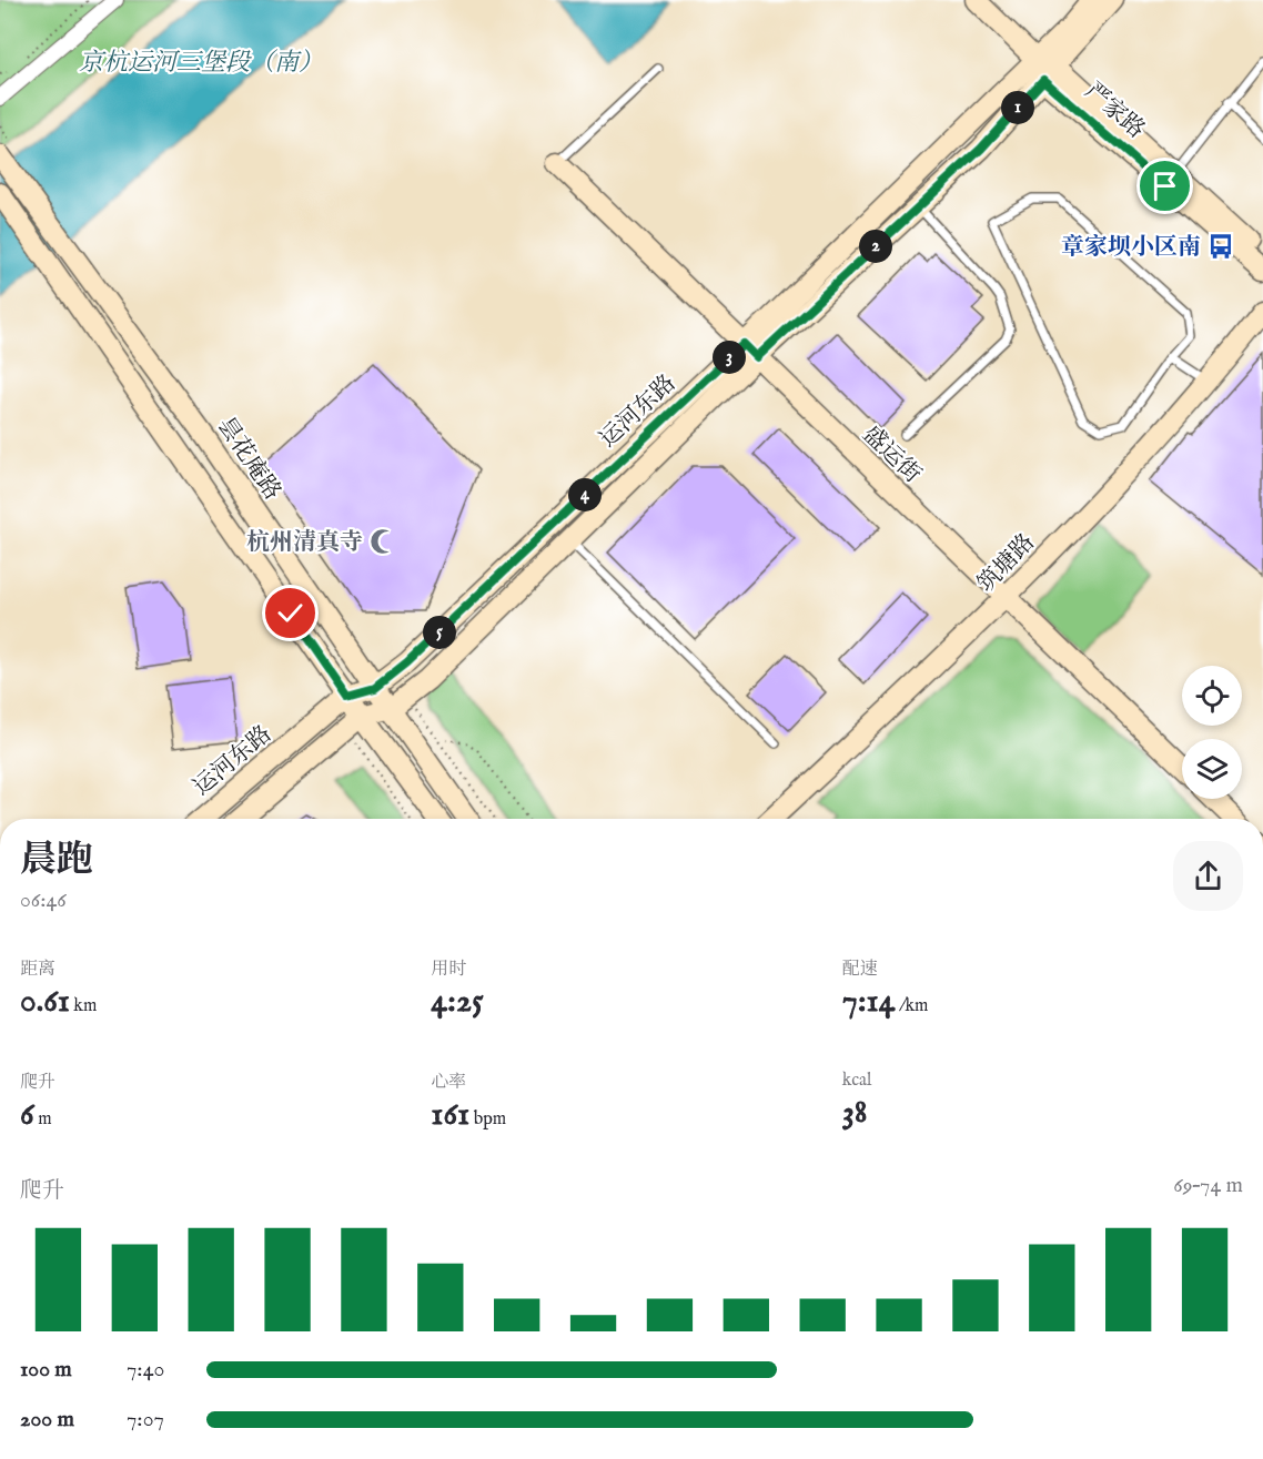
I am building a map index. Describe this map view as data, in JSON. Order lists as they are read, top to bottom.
{
  "streets": {
    "main road": [
      "严家路",
      "运河东路",
      "盛运街",
      "昙花庵路",
      "筑塘路"
    ]
  },
  "crossings": [
    ["严家路", "运河东路"],
    ["运河东路", "盛运街"],
    ["运河东路", "昙花庵路"],
    ["盛运街", "筑塘路"]
  ],
  "water": ["京杭运河三堡段（南）"],
  "places": {
    "bus stop": ["章家坝小区南"],
    "mosque": ["杭州清真寺"]
  },
  "page": {
    "pins": [
      "1",
      "2",
      "3",
      "4",
      "5"
    ],
    "heading": ["晨跑", "06:46"],
    "stats": [
      ["距离", "0.61 km"],
      ["用时", "4:25"],
      ["配速", "7:14 /km"],
      ["爬升", "6 m"],
      ["心率", "161 bpm"],
      ["kcal", "38"]
    ],
    "chart": ["爬升", "69–74 m"],
    "list": [
      {
        "name": "100 m",
        "note": "7:40"
      },
      {
        "name": "200 m",
        "note": "7:07"
      }
    ]
  }
}
